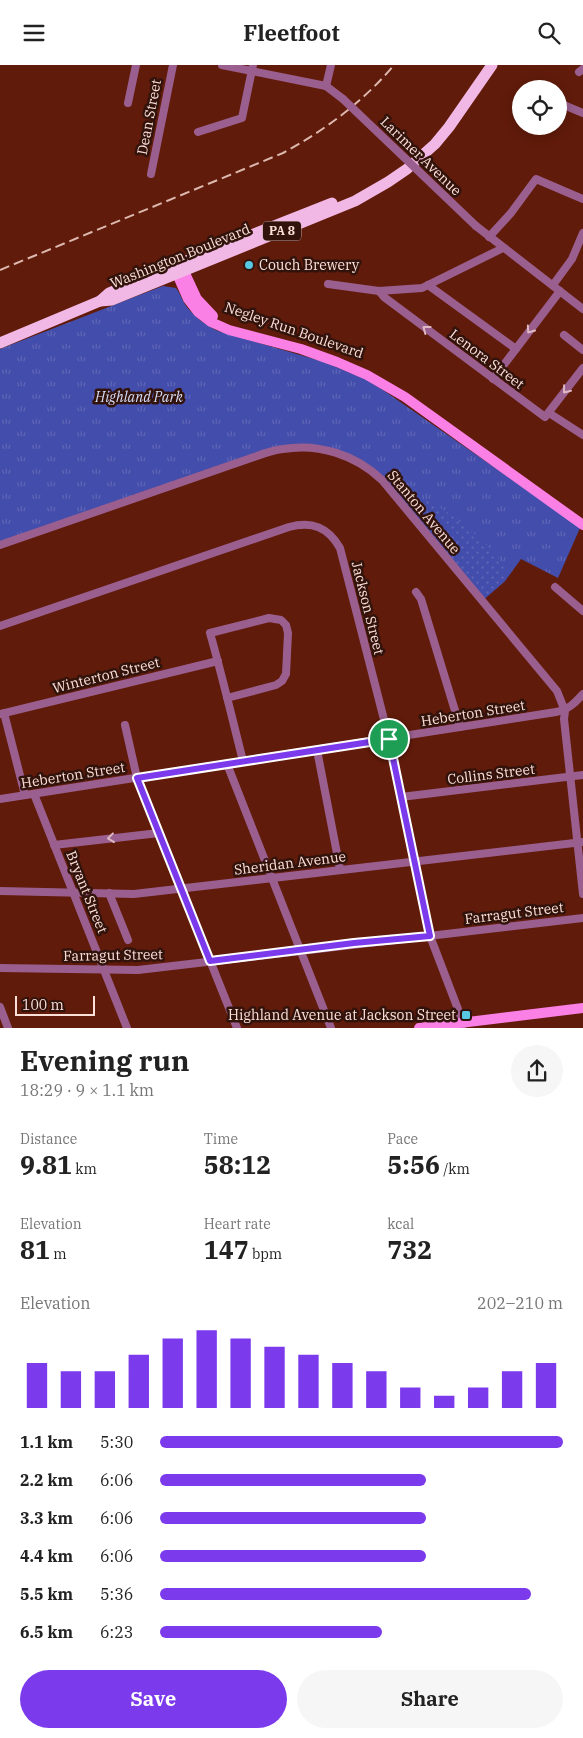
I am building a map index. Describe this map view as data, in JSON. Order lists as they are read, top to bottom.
{
  "streets": {
    "highway": ["PA 8", "Washington Boulevard"],
    "main road": ["Negley Run Boulevard"],
    "street": [
      "Dean Street",
      "Larimer Avenue",
      "Lenora Street",
      "Stanton Avenue",
      "Jackson Street",
      "Winterton Street",
      "Heberton Street",
      "Collins Street",
      "Sheridan Avenue",
      "Bryant Street",
      "Farragut Street"
    ]
  },
  "crossings": [
    ["Washington Boulevard", "Negley Run Boulevard"],
    ["Stanton Avenue", "Heberton Street"],
    ["Stanton Avenue", "Collins Street"],
    ["Stanton Avenue", "Sheridan Avenue"],
    ["Jackson Street", "Heberton Street"],
    ["Jackson Street", "Collins Street"],
    ["Jackson Street", "Sheridan Avenue"],
    ["Jackson Street", "Farragut Street"],
    ["Winterton Street", "Bryant Street"],
    ["Heberton Street", "Bryant Street"],
    ["Sheridan Avenue", "Bryant Street"],
    ["Bryant Street", "Farragut Street"]
  ],
  "parks": ["Highland Park"],
  "places": {
    "other": ["Couch Brewery"],
    "transit": ["Highland Avenue at Jackson Street"]
  },
  "scale_bar": "100 m",
  "page": {
    "header": "Fleetfoot",
    "scale": "100 m",
    "heading": ["Evening run", "18:29 · 9 × 1.1 km"],
    "stats": [
      ["Distance", "9.81 km"],
      ["Time", "58:12"],
      ["Pace", "5:56 /km"],
      ["Elevation", "81 m"],
      ["Heart rate", "147 bpm"],
      ["kcal", "732"]
    ],
    "chart": ["Elevation", "202–210 m"],
    "list": [
      {
        "name": "1.1 km",
        "note": "5:30"
      },
      {
        "name": "2.2 km",
        "note": "6:06"
      },
      {
        "name": "3.3 km",
        "note": "6:06"
      },
      {
        "name": "4.4 km",
        "note": "6:06"
      },
      {
        "name": "5.5 km",
        "note": "5:36"
      },
      {
        "name": "6.5 km",
        "note": "6:23"
      }
    ],
    "buttons": ["Save", "Share"]
  }
}
